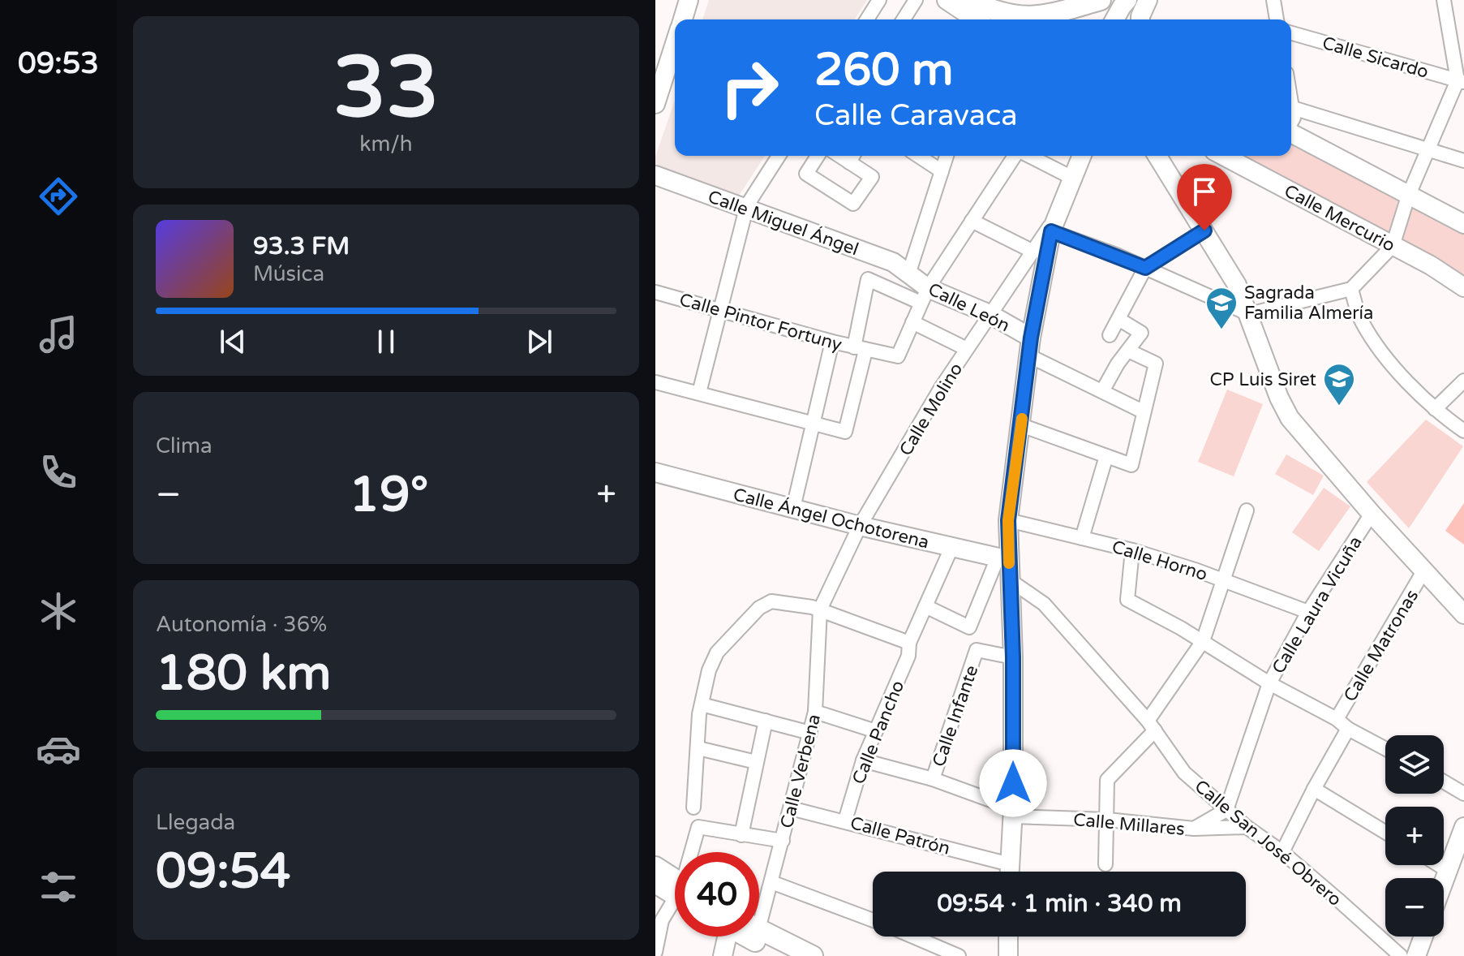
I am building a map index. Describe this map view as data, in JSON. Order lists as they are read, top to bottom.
{
  "streets": {
    "street": [
      "Calle Sicardo",
      "Calle Mercurio",
      "Calle Miguel Ángel",
      "Calle León",
      "Calle Pintor Fortuny",
      "Calle Molino",
      "Calle Ángel Ochotorena",
      "Calle Horno",
      "Calle Laura Vicuña",
      "Calle Matronas",
      "Calle Infante",
      "Calle Pancho",
      "Calle Verbena",
      "Calle Millares",
      "Calle Patrón",
      "Calle San José Obrero"
    ]
  },
  "crossings": [
    ["Calle Miguel Ángel", "Calle León"],
    ["Calle León", "Calle Molino"],
    ["Calle Molino", "Calle Ángel Ochotorena"],
    ["Calle Molino", "Calle Verbena"],
    ["Calle Ángel Ochotorena", "Calle Pancho"],
    ["Calle Horno", "Calle Laura Vicuña"],
    ["Calle Laura Vicuña", "Calle San José Obrero"],
    ["Calle Infante", "Calle Millares"],
    ["Calle Pancho", "Calle Millares"],
    ["Calle Pancho", "Calle Patrón"],
    ["Calle Verbena", "Calle Patrón"],
    ["Calle Millares", "Calle San José Obrero"]
  ],
  "places": {
    "school or university": ["Sagrada Familia Almería", "CP Luis Siret"]
  },
  "page": {
    "tabs": "09:53",
    "tile": [
      ["33", "km/h"],
      "Clima",
      ["Autonomía · 36%", "180 km"],
      ["Llegada", "09:54"]
    ],
    "turn": ["260 m", "Calle Caravaca"],
    "song": ["93.3 FM", "Música"],
    "heat": ["−", "19°", "+"],
    "map_buttons": ["+", "−"],
    "limit": "40",
    "trip": "09:54 · 1 min · 340 m"
  }
}
